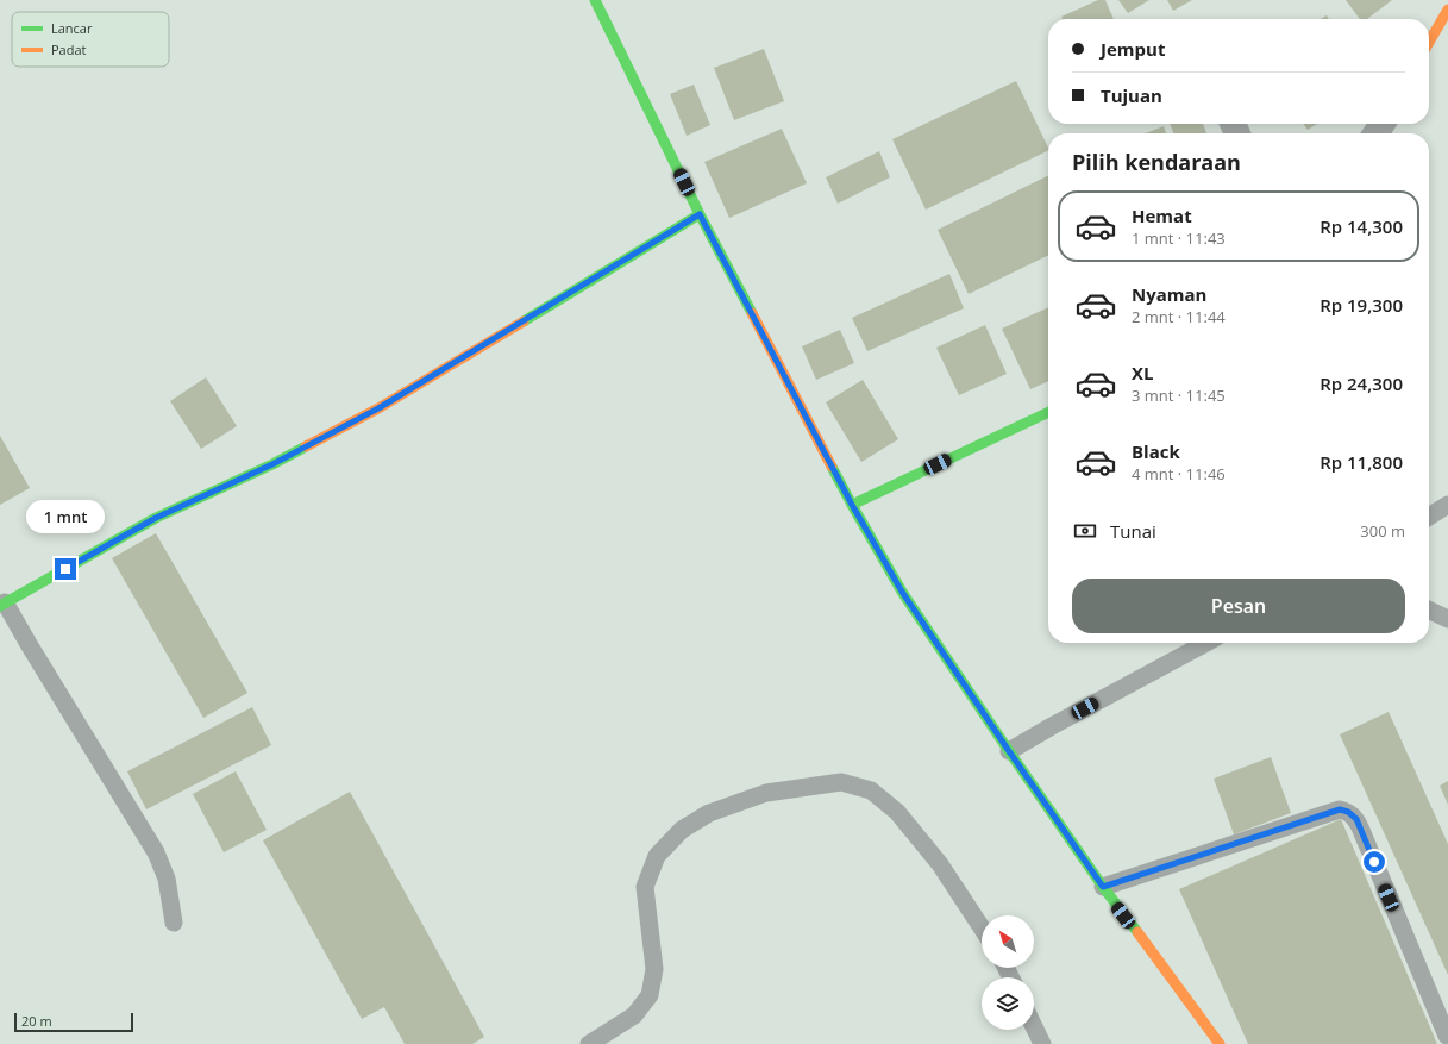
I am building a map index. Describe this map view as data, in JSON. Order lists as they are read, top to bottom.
{
  "legend": ["Lancar", "Padat"],
  "scale_bar": "20 m",
  "north": "top left",
  "page": {
    "banner": ["Jemput", "Tujuan"],
    "heading": "Pilih kendaraan",
    "list": [
      {
        "name": "Hemat",
        "note": "1 mnt · 11:43",
        "value": "Rp 14,300"
      },
      {
        "name": "Nyaman",
        "note": "2 mnt · 11:44",
        "value": "Rp 19,300"
      },
      {
        "name": "XL",
        "note": "3 mnt · 11:45",
        "value": "Rp 24,300"
      },
      {
        "name": "Black",
        "note": "4 mnt · 11:46",
        "value": "Rp 11,800"
      }
    ],
    "bubble": "1 mnt",
    "pay": ["Tunai", "300 m"],
    "buttons": "Pesan",
    "scale": "20 m"
  }
}
